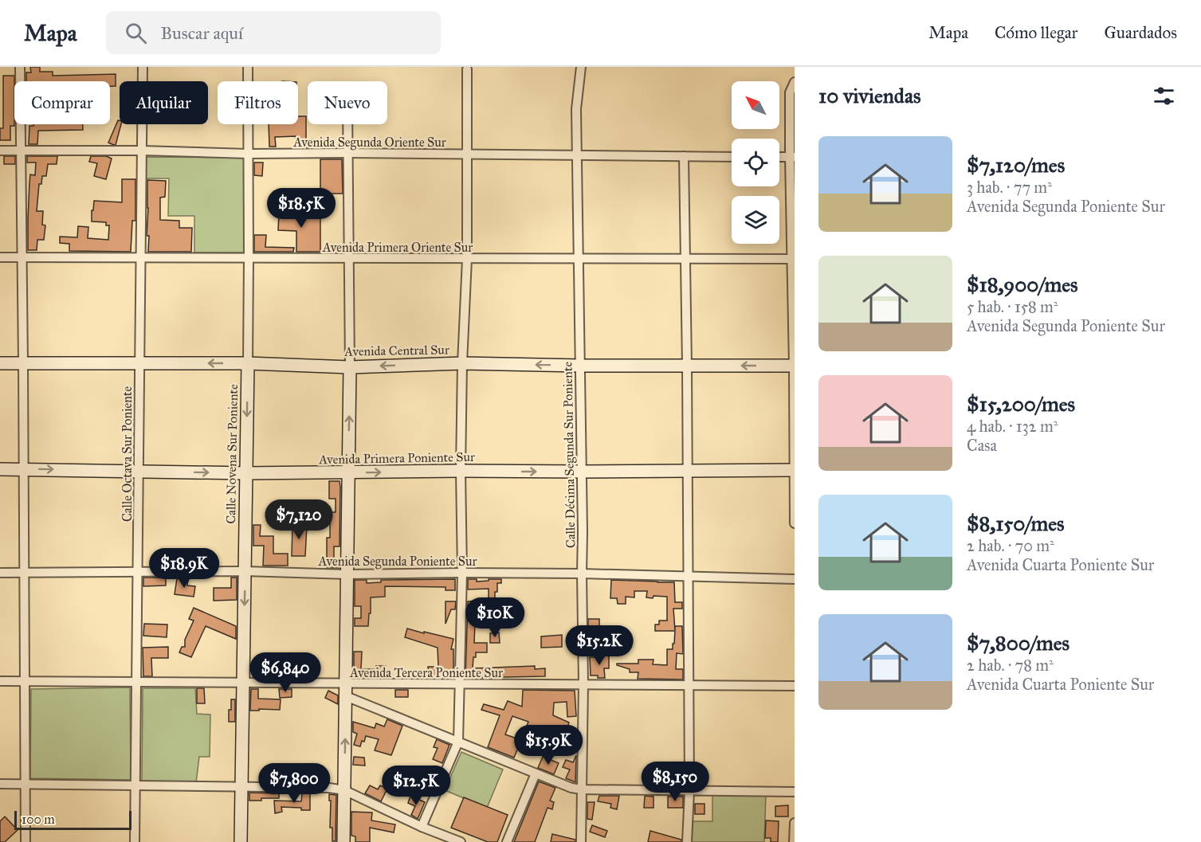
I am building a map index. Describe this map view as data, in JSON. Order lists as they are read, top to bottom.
{
  "streets": {
    "street": [
      "Avenida Segunda Oriente Sur",
      "Avenida Primera Oriente Sur",
      "Avenida Central Sur",
      "Calle Octava Sur Poniente",
      "Calle Novena Sur Poniente",
      "Calle Décima Segunda Sur Poniente",
      "Avenida Primera Poniente Sur",
      "Avenida Segunda Poniente Sur",
      "Avenida Tercera Poniente Sur"
    ]
  },
  "crossings": [
    ["Avenida Segunda Oriente Sur", "Calle Octava Sur Poniente"],
    ["Avenida Segunda Oriente Sur", "Calle Novena Sur Poniente"],
    ["Avenida Segunda Oriente Sur", "Calle Décima Segunda Sur Poniente"],
    ["Avenida Primera Oriente Sur", "Calle Octava Sur Poniente"],
    ["Avenida Primera Oriente Sur", "Calle Novena Sur Poniente"],
    ["Avenida Primera Oriente Sur", "Calle Décima Segunda Sur Poniente"],
    ["Avenida Central Sur", "Calle Octava Sur Poniente"],
    ["Avenida Central Sur", "Calle Novena Sur Poniente"],
    ["Avenida Central Sur", "Calle Décima Segunda Sur Poniente"],
    ["Calle Octava Sur Poniente", "Avenida Primera Poniente Sur"],
    ["Calle Octava Sur Poniente", "Avenida Segunda Poniente Sur"],
    ["Calle Octava Sur Poniente", "Avenida Tercera Poniente Sur"],
    ["Calle Novena Sur Poniente", "Avenida Primera Poniente Sur"],
    ["Calle Novena Sur Poniente", "Avenida Segunda Poniente Sur"],
    ["Calle Novena Sur Poniente", "Avenida Tercera Poniente Sur"],
    ["Calle Décima Segunda Sur Poniente", "Avenida Primera Poniente Sur"],
    ["Calle Décima Segunda Sur Poniente", "Avenida Segunda Poniente Sur"],
    ["Calle Décima Segunda Sur Poniente", "Avenida Tercera Poniente Sur"]
  ],
  "one_way": ["Avenida Central Sur", "Avenida Primera Poniente Sur"],
  "scale_bar": "100 m",
  "north": "top left",
  "page": {
    "header": "Mapa",
    "search": "Buscar aquí",
    "nav": ["Mapa", "Cómo llegar", "Guardados"],
    "heading": "10 viviendas",
    "chip": [
      "Comprar",
      "Alquilar",
      "Filtros",
      "Nuevo"
    ],
    "list": [
      {
        "name": "$7,120/mes",
        "note": "3 hab. · 77 m² · Avenida Segunda Poniente Sur"
      },
      {
        "name": "$18,900/mes",
        "note": "5 hab. · 158 m² · Avenida Segunda Poniente Sur"
      },
      {
        "name": "$15,200/mes",
        "note": "4 hab. · 132 m² · Casa"
      },
      {
        "name": "$8,150/mes",
        "note": "2 hab. · 70 m² · Avenida Cuarta Poniente Sur"
      },
      {
        "name": "$7,800/mes",
        "note": "2 hab. · 78 m² · Avenida Cuarta Poniente Sur"
      }
    ],
    "price": [
      "$18.5K",
      "$7,120",
      "$18.9K",
      "$10K",
      "$15.2K",
      "$6,840",
      "$15.9K",
      "$8,150",
      "$7,800",
      "$12.5K"
    ],
    "scale": "100 m"
  }
}
